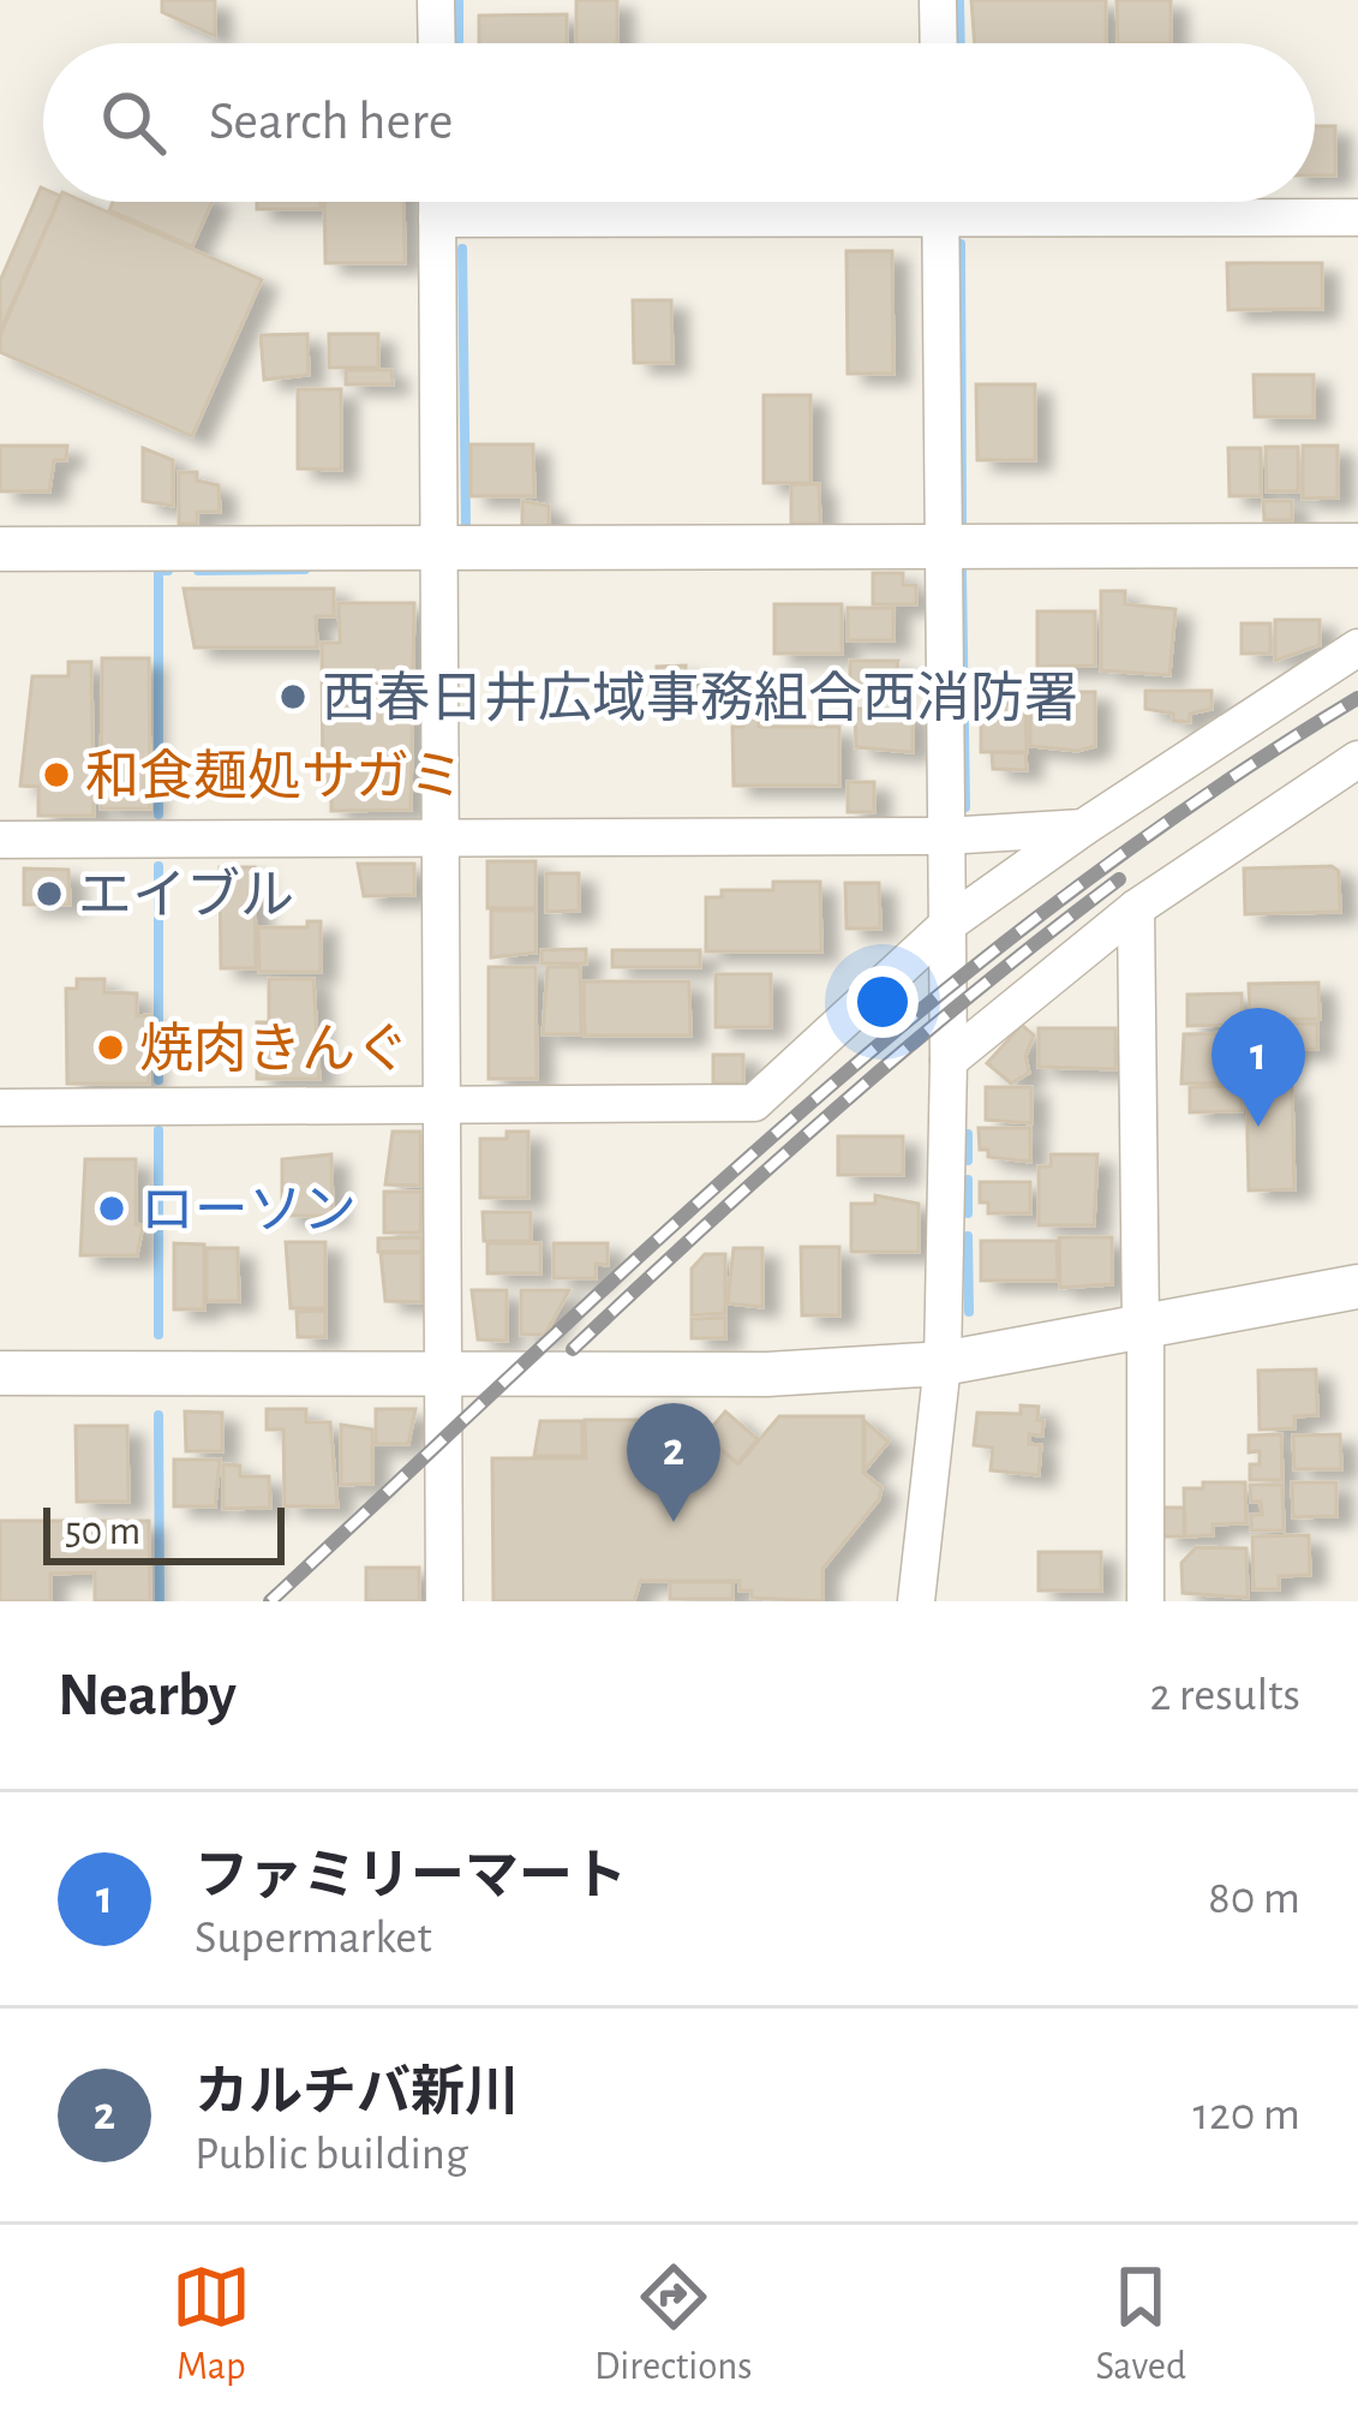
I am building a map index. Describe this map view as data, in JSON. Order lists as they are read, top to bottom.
{
  "places": [
    "西春日井広域事務組合西消防署",
    "和食麺処サガミ",
    "エイブル",
    "焼肉きんぐ",
    "ローソン"
  ],
  "scale_bar": "50 m",
  "page": {
    "search": "Search here",
    "pins": ["1", "2"],
    "scale": "50 m",
    "heading": ["Nearby", "2 results"],
    "list": [
      {
        "mark": "1",
        "name": "ファミリーマート",
        "note": "Supermarket",
        "value": "80 m"
      },
      {
        "mark": "2",
        "name": "カルチバ新川",
        "note": "Public building",
        "value": "120 m"
      }
    ],
    "nav": ["Map", "Directions", "Saved"]
  }
}
